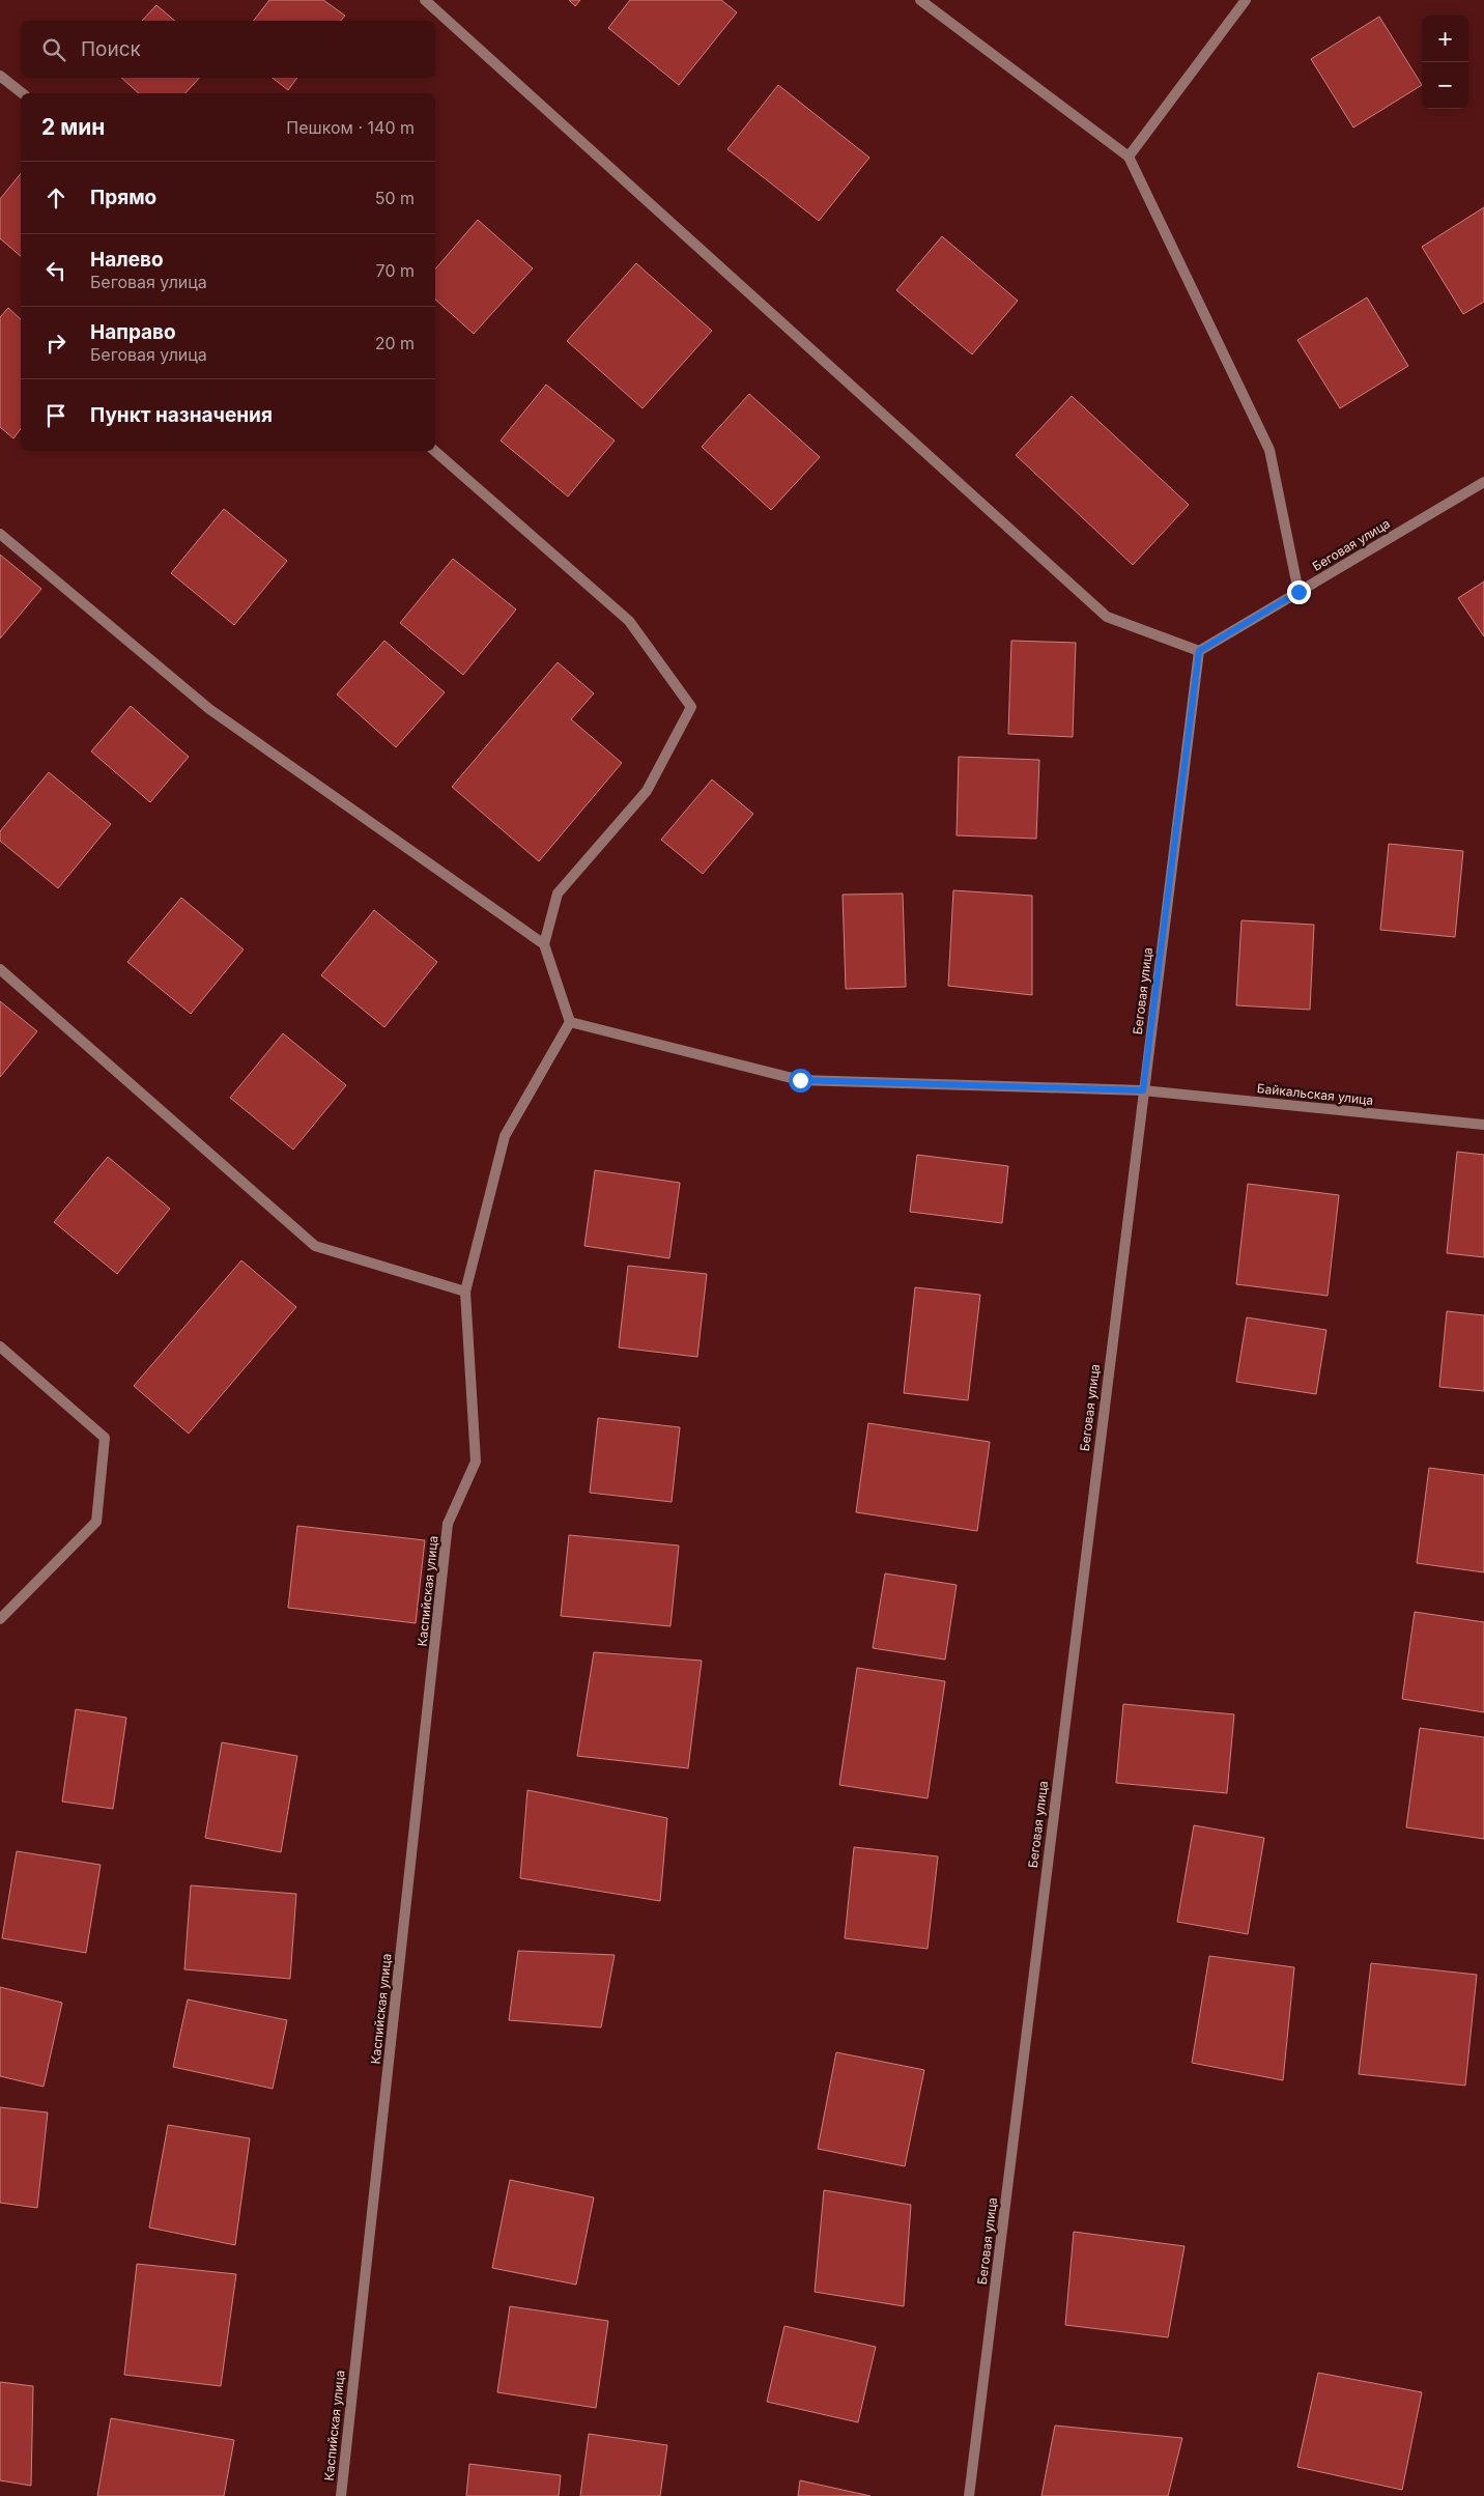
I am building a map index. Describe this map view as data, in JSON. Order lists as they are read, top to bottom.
{
  "streets": {
    "street": ["Беговая улица", "Байкальская улица", "Каспийская улица"]
  },
  "crossings": [
    ["Беговая улица", "Байкальская улица"],
    ["Байкальская улица", "Каспийская улица"]
  ],
  "page": {
    "map_buttons": ["+", "−"],
    "search": "Поиск",
    "heading": ["2 мин", "Пешком · 140 m"],
    "list": [
      ["Прямо", "50 m"],
      ["Налево", "Беговая улица", "70 m"],
      ["Направо", "Беговая улица", "20 m"],
      "Пункт назначения"
    ]
  }
}
